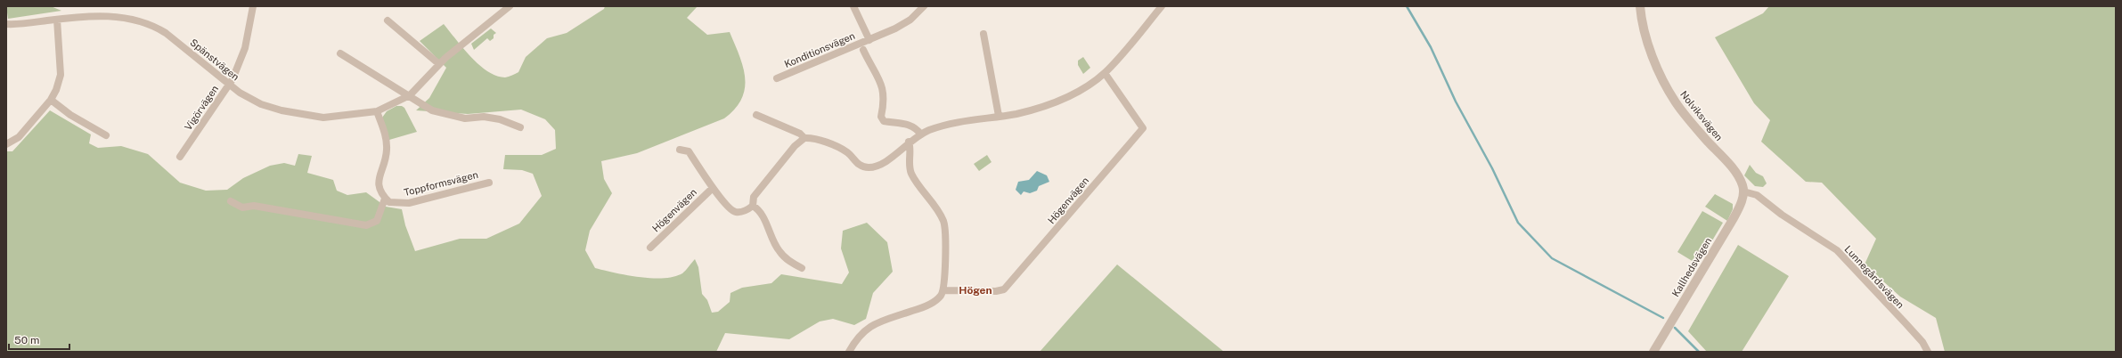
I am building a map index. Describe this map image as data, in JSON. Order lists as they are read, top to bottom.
{
  "streets": {
    "street": [
      "Konditionsvägen",
      "Spänstvägen",
      "Vigörvägen",
      "Nolviksvägen",
      "Toppformsvägen",
      "Högenvägen",
      "Kallhedsvägen",
      "Lunnegårdsvägen"
    ]
  },
  "crossings": [
    ["Spänstvägen", "Vigörvägen"],
    ["Nolviksvägen", "Kallhedsvägen"],
    ["Nolviksvägen", "Lunnegårdsvägen"],
    ["Kallhedsvägen", "Lunnegårdsvägen"]
  ],
  "districts": ["Högen"],
  "scale_bar": "50 m"
}
